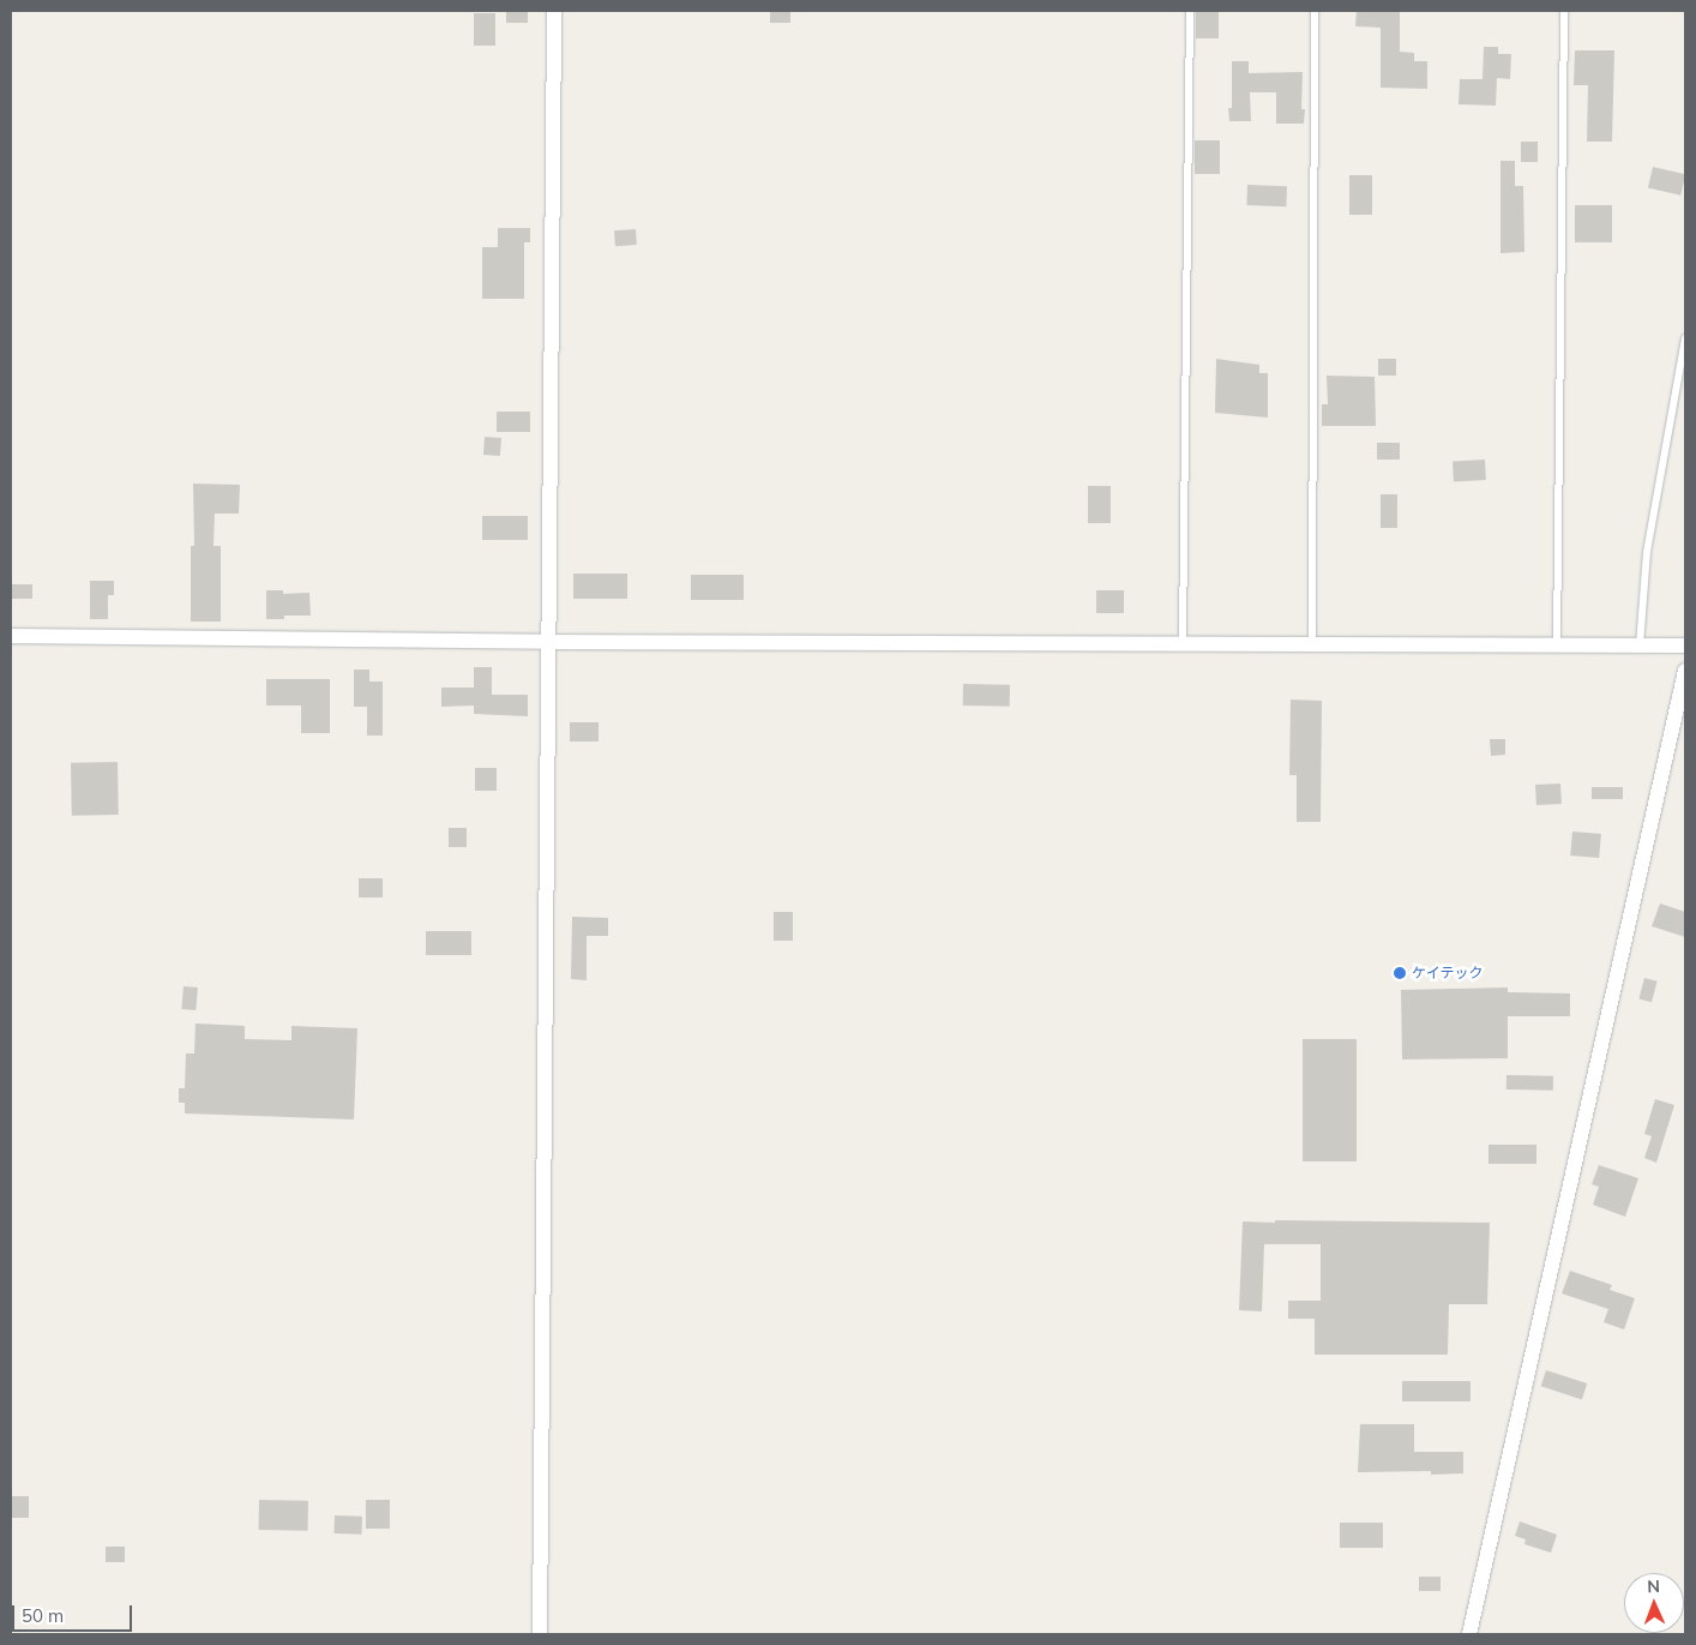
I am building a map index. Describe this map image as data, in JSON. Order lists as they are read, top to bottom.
{
  "places": ["ケイテック"],
  "scale_bar": "50 m",
  "north": "top"
}
